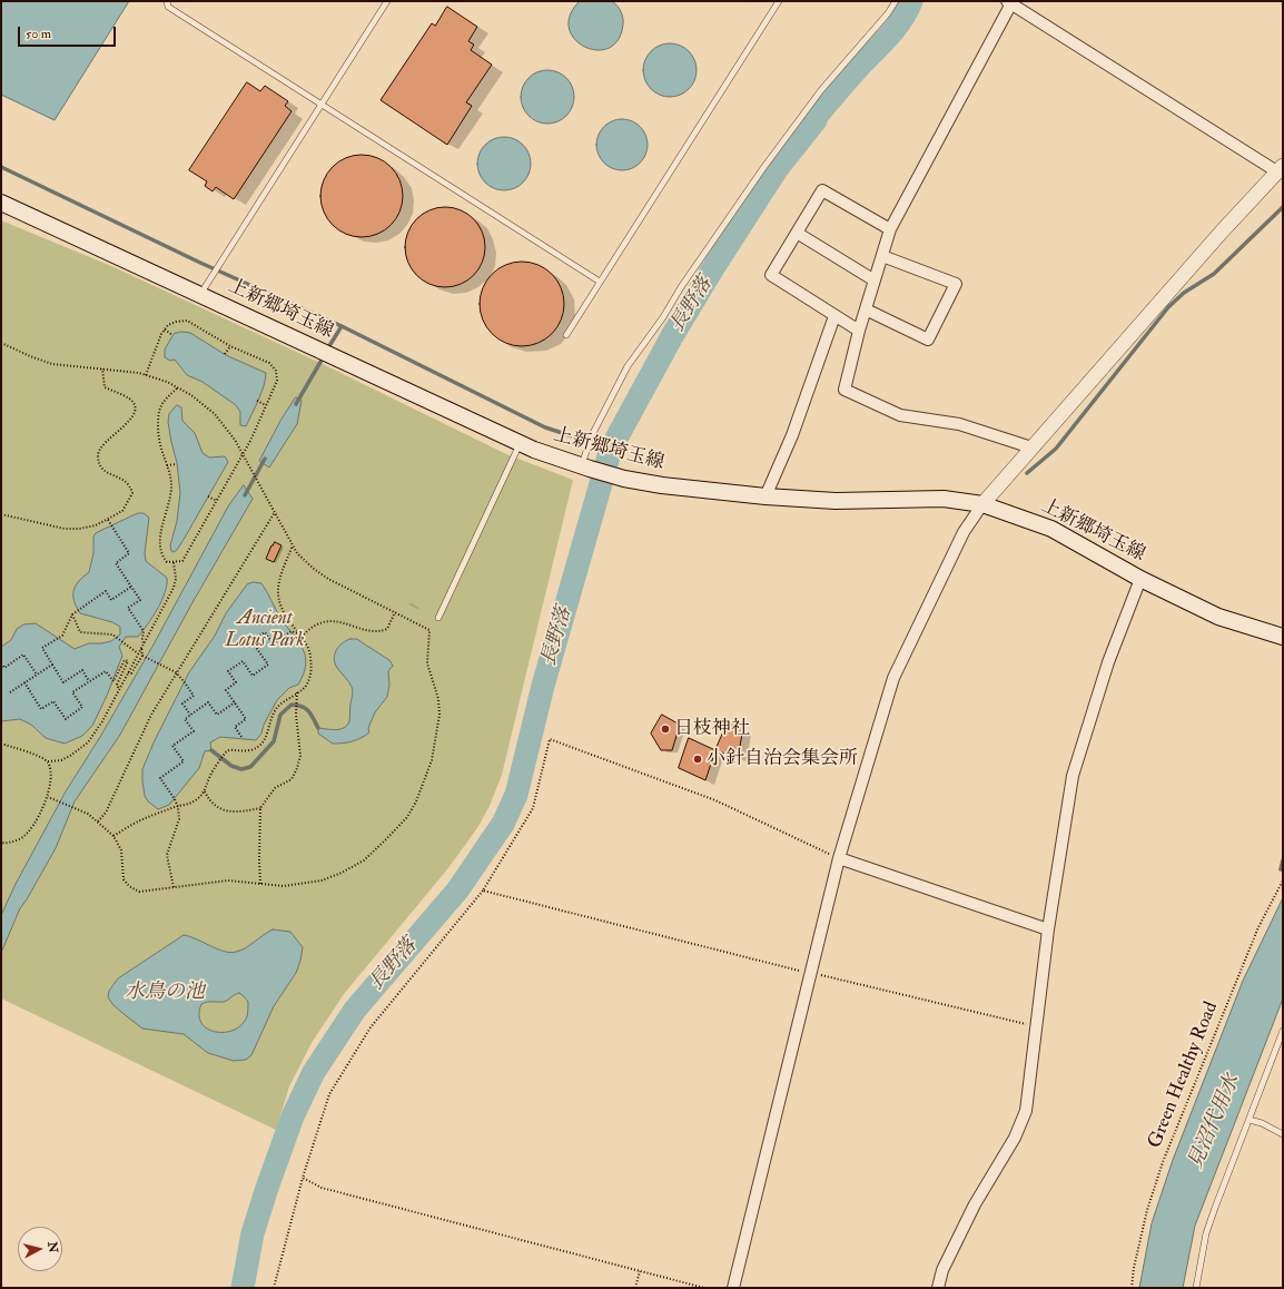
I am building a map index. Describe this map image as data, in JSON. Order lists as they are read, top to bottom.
{
  "streets": {
    "main road": ["上新郷埼玉線"],
    "path": ["Green Healthy Road"]
  },
  "water": ["長野落", "水鳥の池", "見沼代用水"],
  "parks": ["Ancient Lotus Park"],
  "places": ["日枝神社", "小針自治会集会所"],
  "scale_bar": "50 m",
  "north": "right"
}
